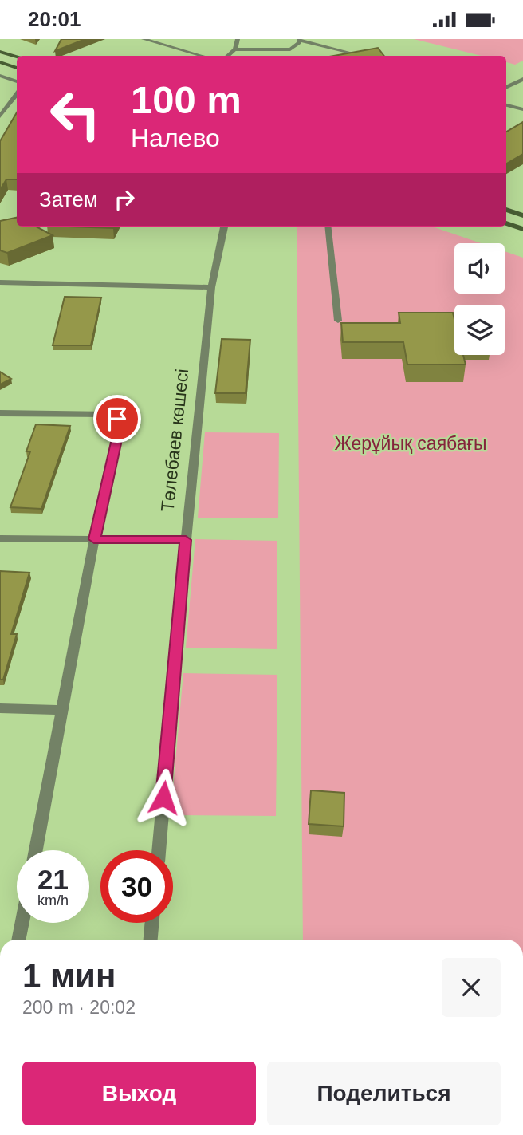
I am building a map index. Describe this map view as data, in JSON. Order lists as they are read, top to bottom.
{
  "streets": {
    "street": ["Төлебаев көшесі"]
  },
  "parks": ["Жерұйық саябағы"],
  "page": {
    "status": "20:01",
    "turn": ["100 m", "Налево"],
    "then": "Затем",
    "speed": "21 km/h",
    "limit": "30",
    "heading": ["1 мин", "200 m · 20:02"],
    "buttons": ["Выход", "Поделиться"]
  }
}
